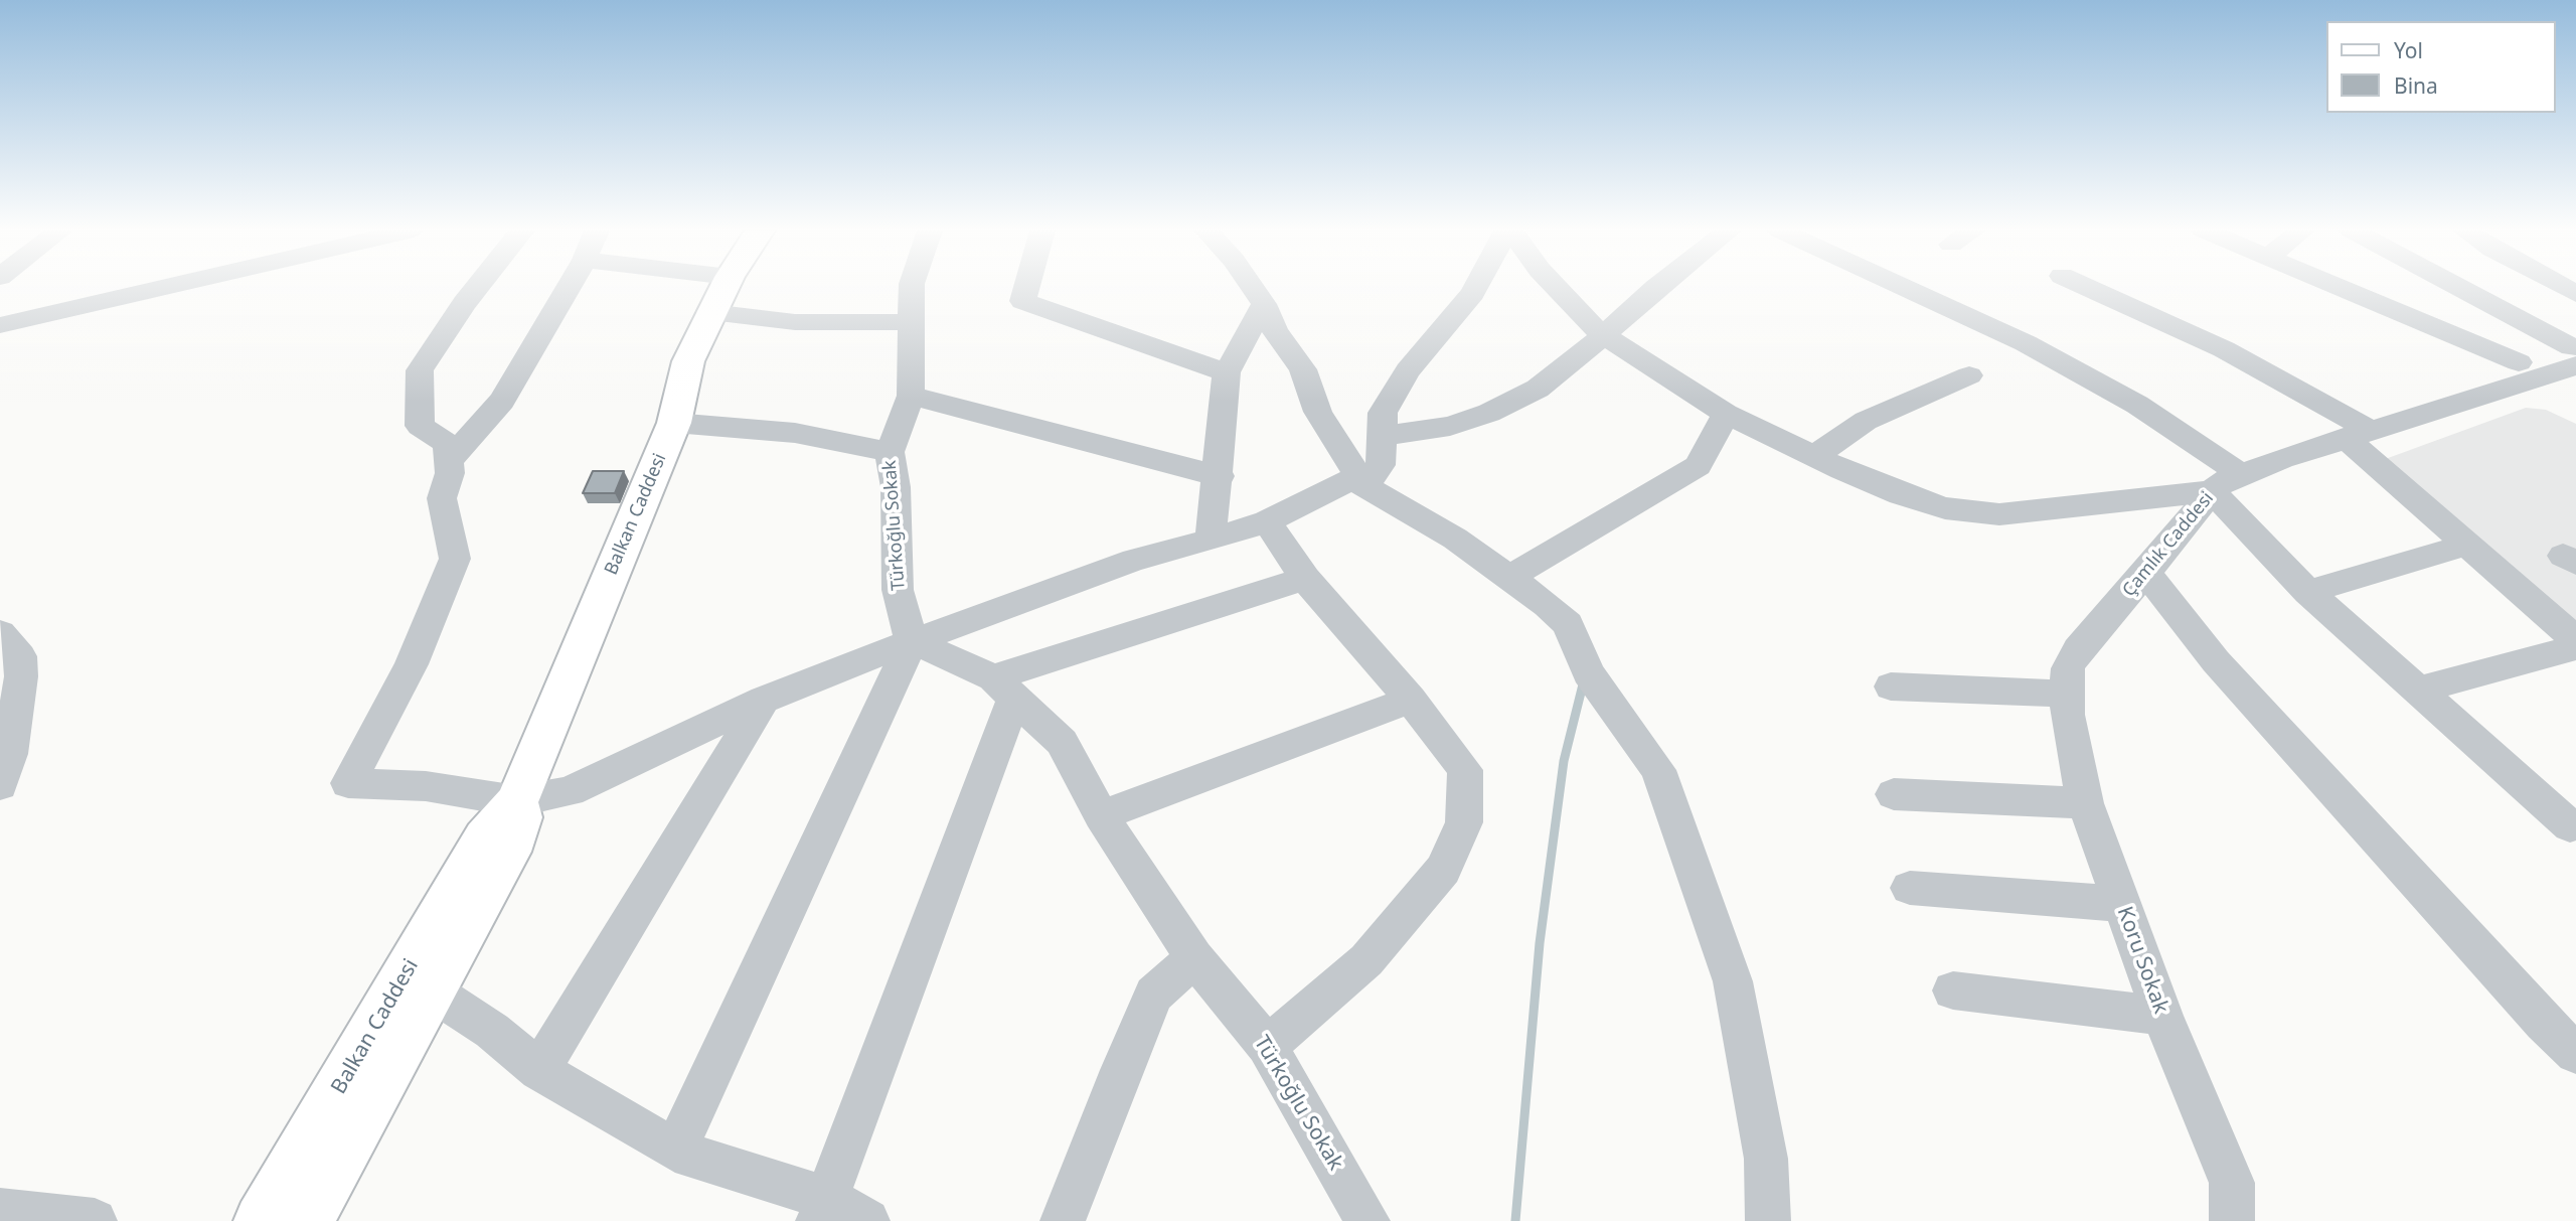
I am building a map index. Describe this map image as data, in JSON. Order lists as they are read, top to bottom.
{
  "streets": {
    "main road": ["Balkan Caddesi"],
    "street": ["Türkoğlu Sokak", "Çamlık Caddesi", "Koru Sokak"]
  },
  "crossings": [
    ["Çamlık Caddesi", "Koru Sokak"]
  ],
  "legend": ["Yol", "Bina"]
}
